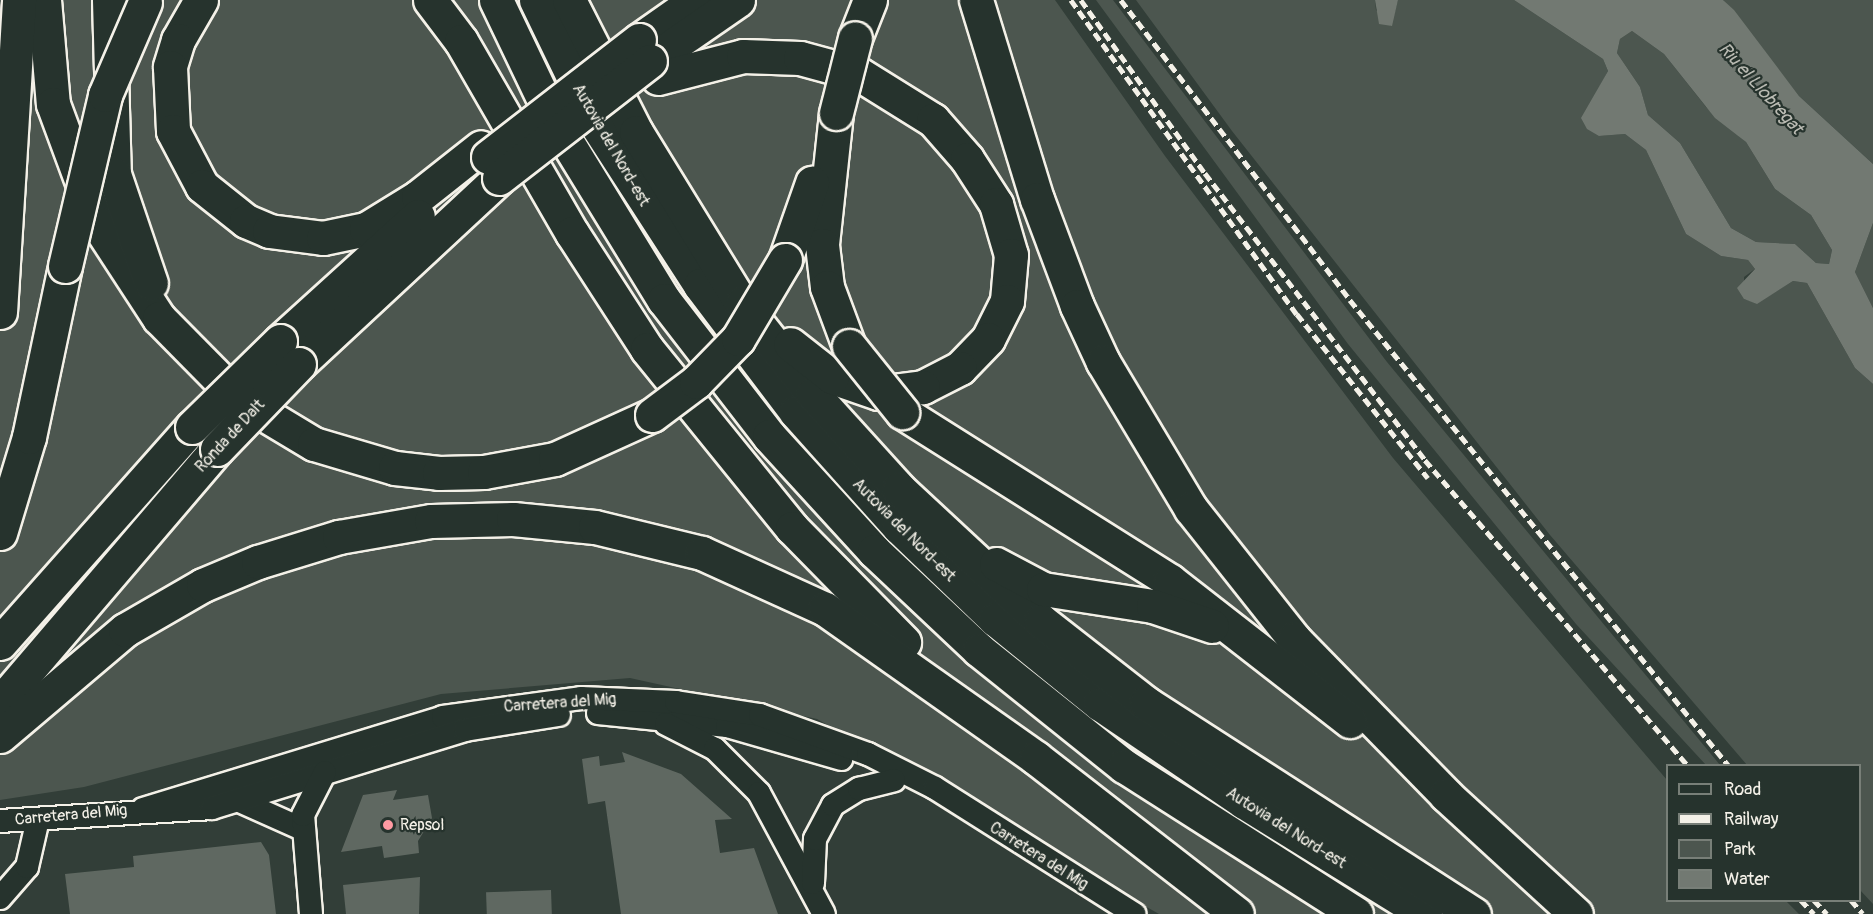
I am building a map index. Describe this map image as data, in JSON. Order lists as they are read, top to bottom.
{
  "streets": {
    "highway": ["Autovia del Nord-est", "Ronda de Dalt"],
    "street": ["Carretera del Mig"]
  },
  "water": ["Riu el Llobregat"],
  "places": ["Repsol"],
  "legend": [
    "Road",
    "Railway",
    "Park",
    "Water"
  ]
}
